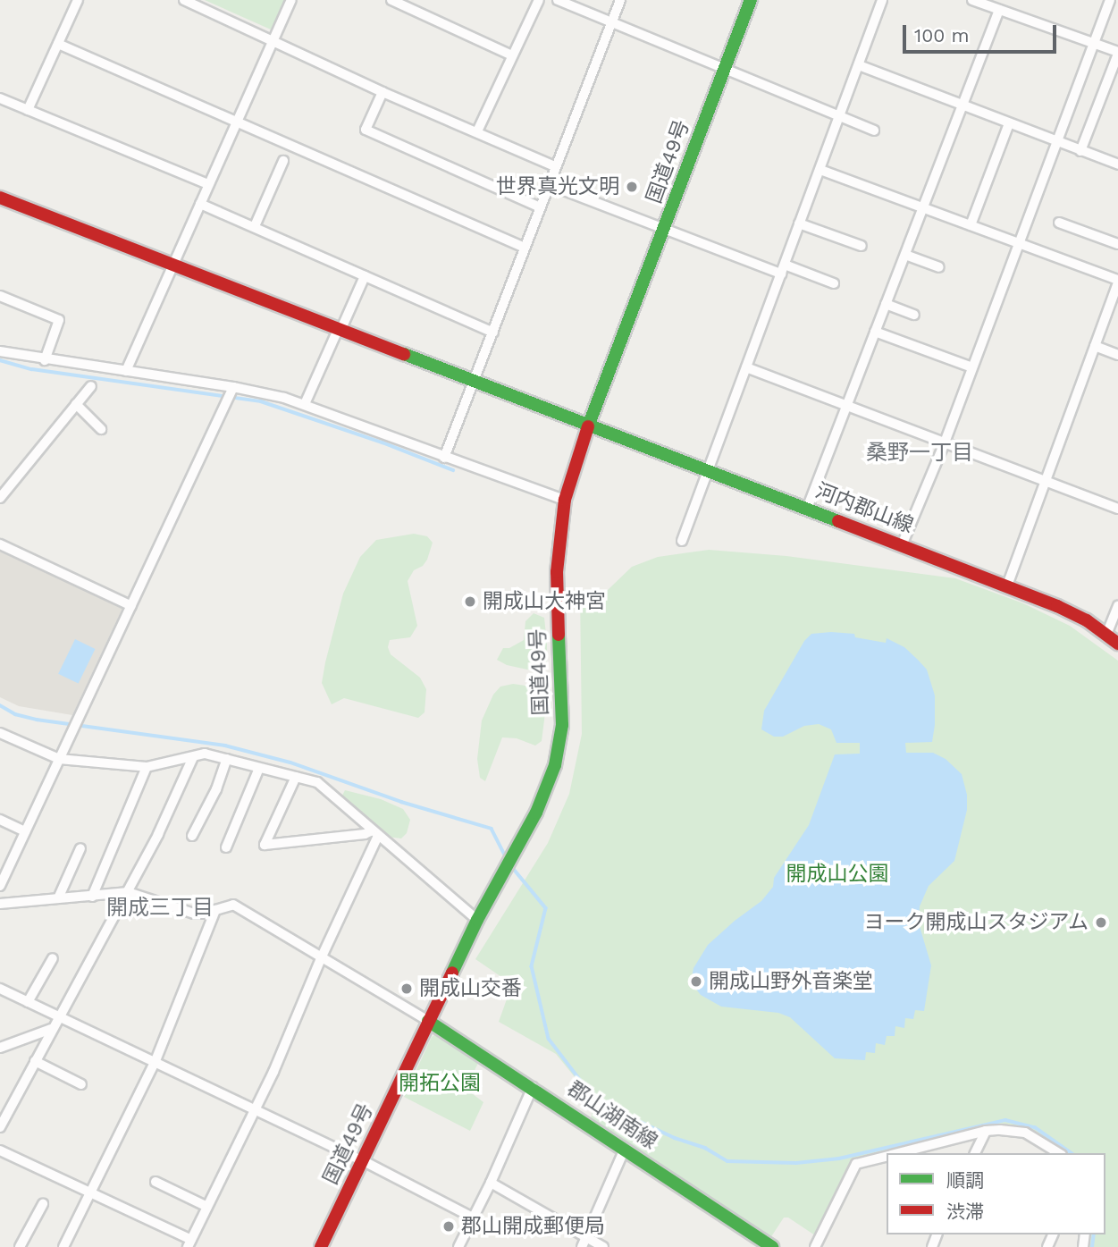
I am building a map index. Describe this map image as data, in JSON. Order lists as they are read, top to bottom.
{
  "streets": {
    "main road": ["国道49号", "河内郡山線", "郡山湖南線"]
  },
  "crossings": [
    ["国道49号", "河内郡山線"],
    ["国道49号", "郡山湖南線"]
  ],
  "districts": ["桑野一丁目", "開成三丁目"],
  "parks": ["開成山公園", "開拓公園"],
  "places": [
    "世界真光文明",
    "開成山大神宮",
    "ヨーク開成山スタジアム",
    "開成山野外音楽堂",
    "開成山交番",
    "郡山開成郵便局"
  ],
  "legend": ["順調", "渋滞"],
  "scale_bar": "100 m"
}
